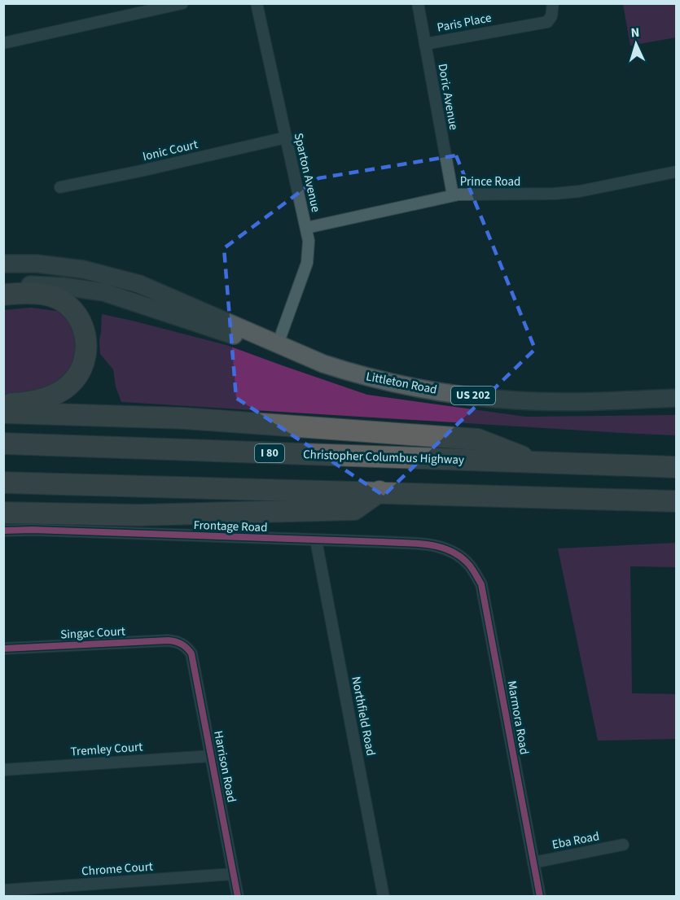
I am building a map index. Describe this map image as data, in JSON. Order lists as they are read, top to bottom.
{
  "streets": {
    "highway": ["I 80", "Christopher Columbus Highway"],
    "main road": ["Littleton Road", "US 202"],
    "street": [
      "Paris Place",
      "Doric Avenue",
      "Ionic Court",
      "Sparton Avenue",
      "Prince Road",
      "Frontage Road",
      "Singac Court",
      "Northfield Road",
      "Marmora Road",
      "Tremley Court",
      "Harrison Road",
      "Eba Road",
      "Chrome Court"
    ]
  },
  "crossings": [
    ["Paris Place", "Doric Avenue"],
    ["Doric Avenue", "Prince Road"],
    ["Ionic Court", "Sparton Avenue"],
    ["Sparton Avenue", "Prince Road"],
    ["Sparton Avenue", "Littleton Road"],
    ["Frontage Road", "Northfield Road"],
    ["Frontage Road", "Marmora Road"],
    ["Singac Court", "Harrison Road"],
    ["Marmora Road", "Eba Road"],
    ["Tremley Court", "Harrison Road"],
    ["Harrison Road", "Chrome Court"]
  ],
  "north": "top"
}
